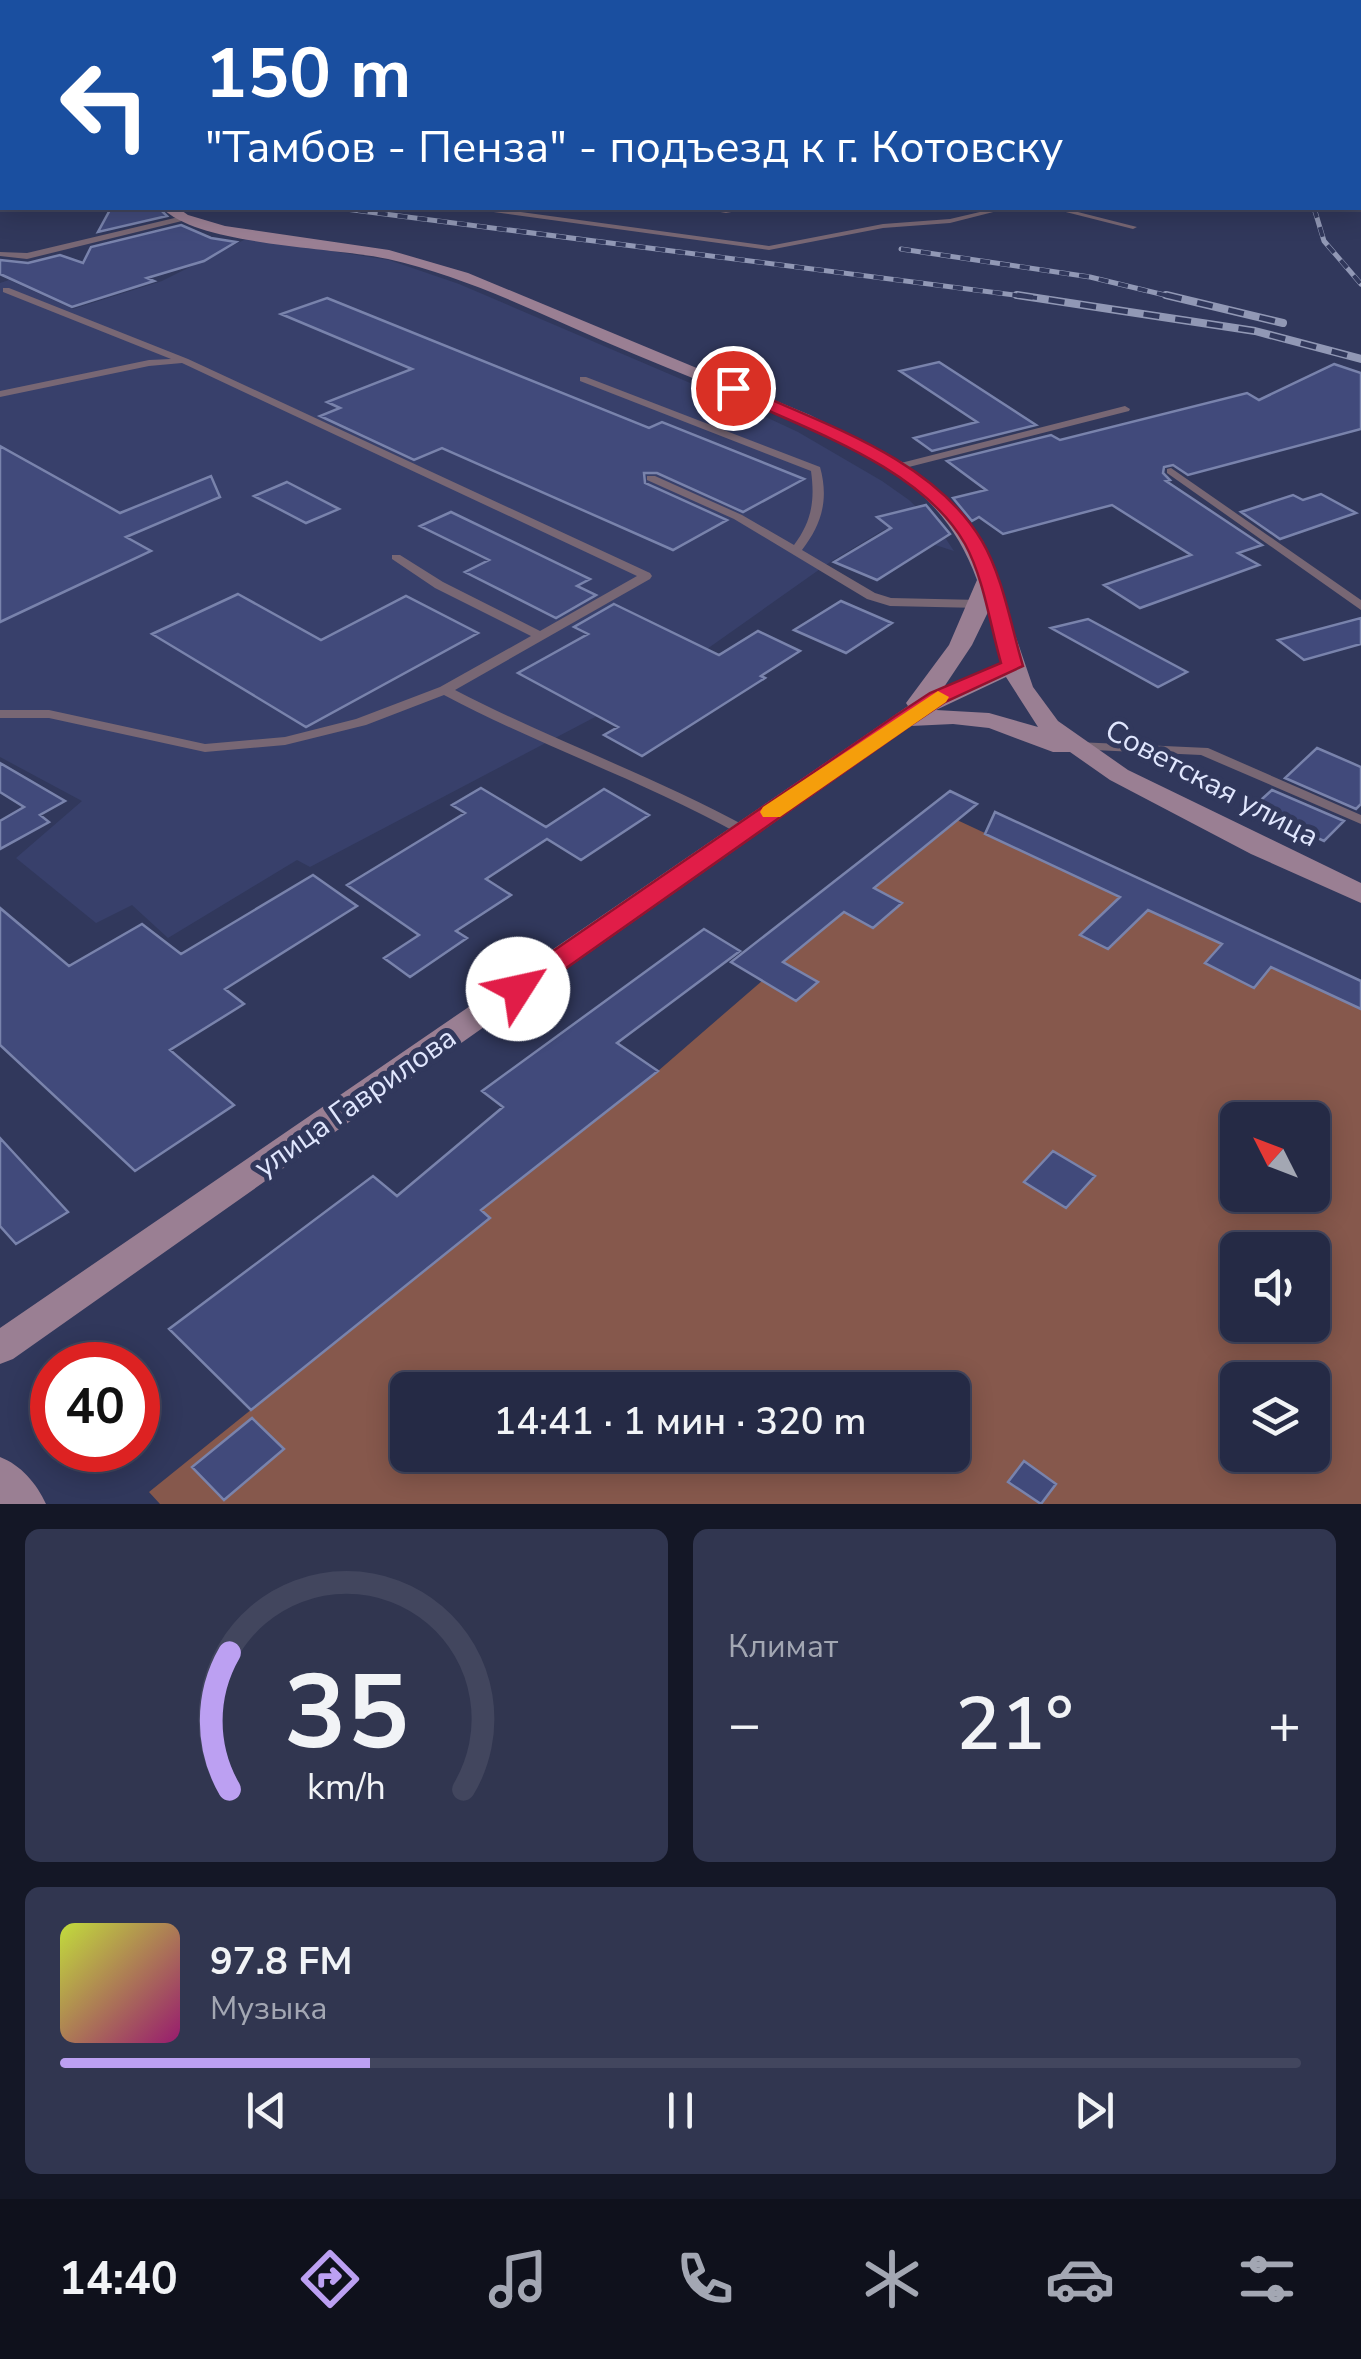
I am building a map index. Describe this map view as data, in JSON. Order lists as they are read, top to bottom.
{
  "streets": {
    "main road": ["Советская улица", "улица Гаврилова"]
  },
  "crossings": [
    ["Советская улица", "улица Гаврилова"]
  ],
  "north": "top left",
  "page": {
    "turn": ["150 m", "\"Тамбов - Пенза\" - подъезд к г. Котовску"],
    "limit": "40",
    "trip": "14:41 · 1 мин · 320 m",
    "tile": "Климат",
    "heat": ["−", "21°", "+"],
    "song": ["97.8 FM", "Музыка"],
    "tabs": "14:40",
    "gauge": ["35", "km/h"]
  }
}
